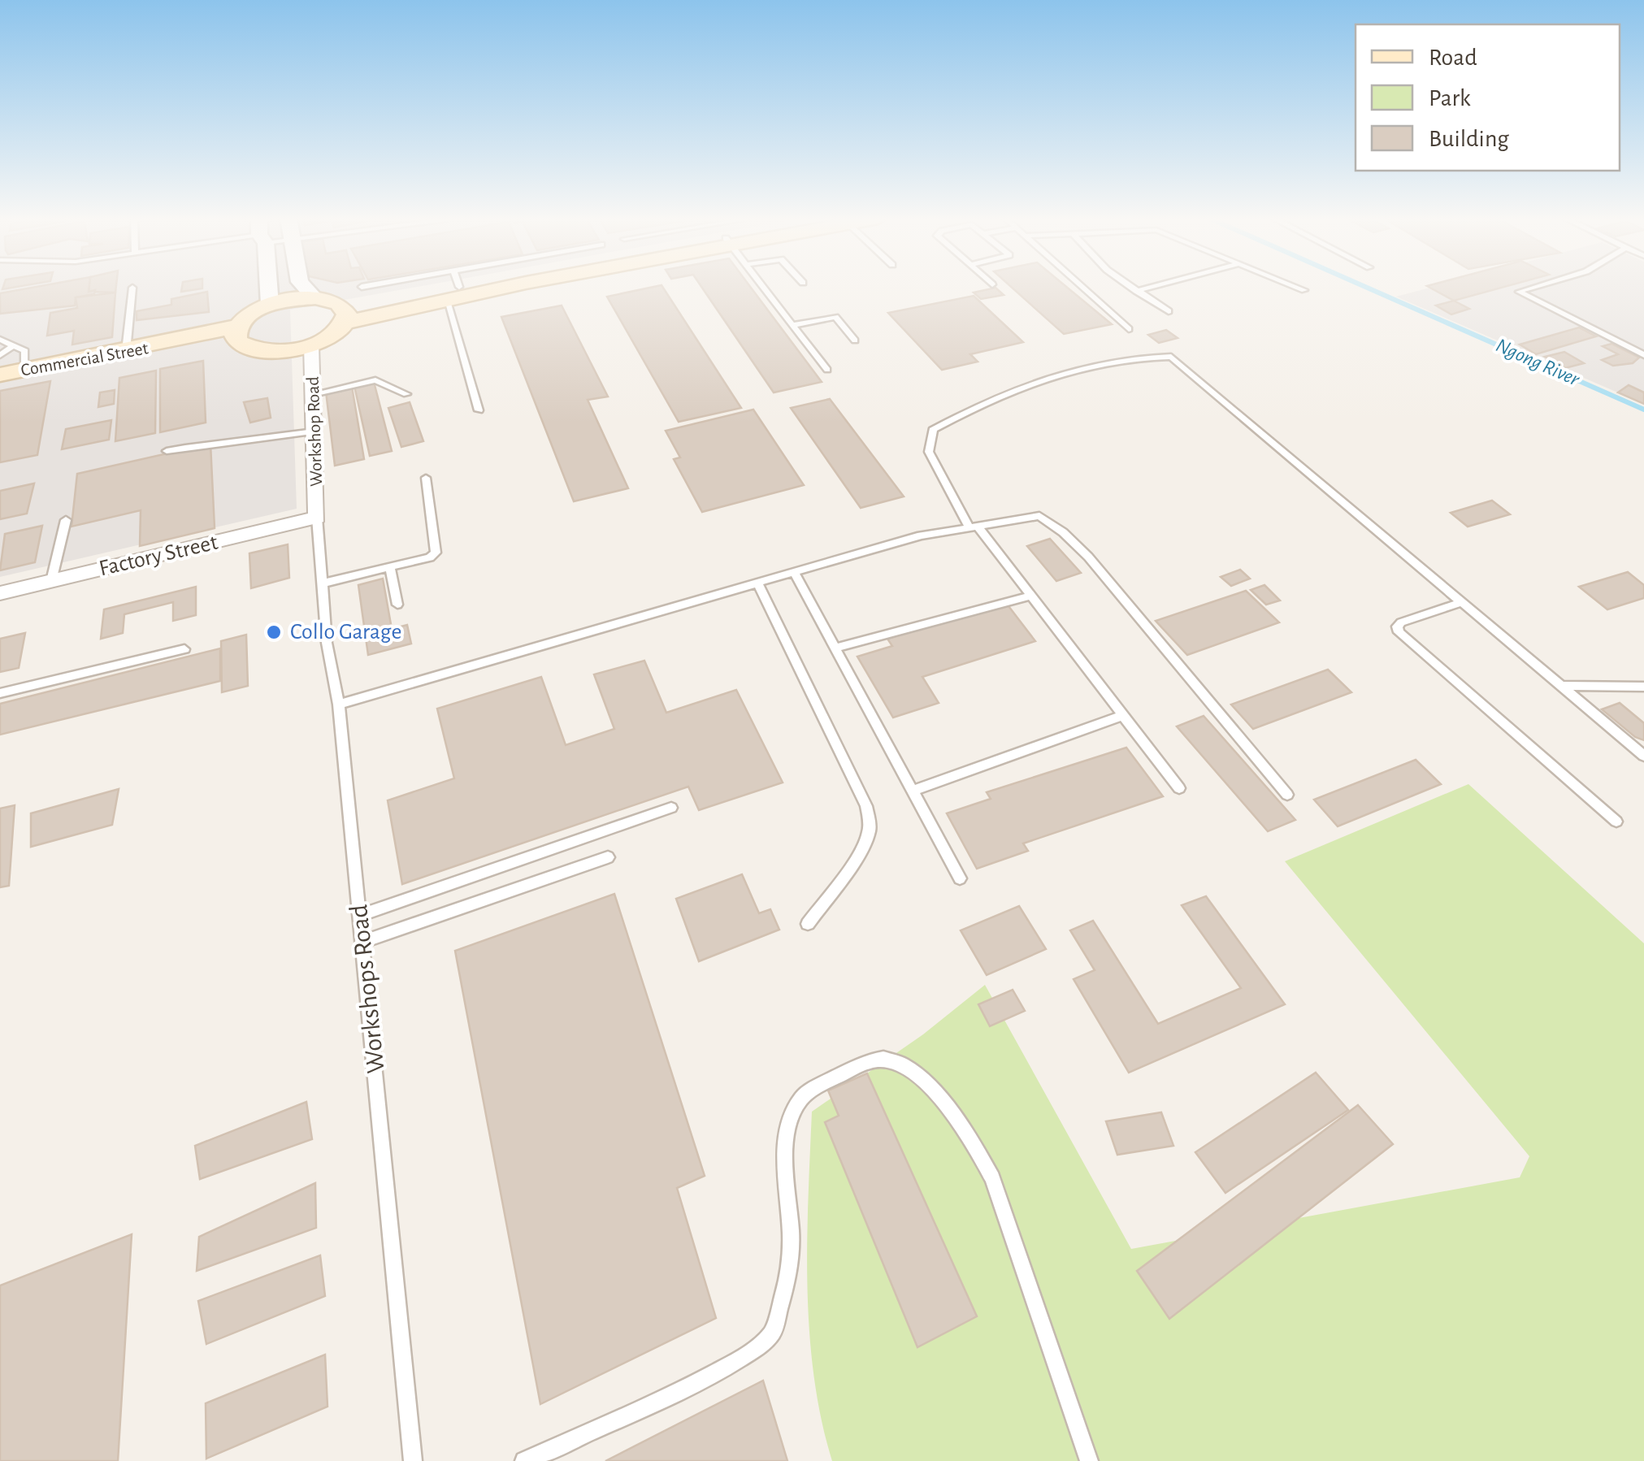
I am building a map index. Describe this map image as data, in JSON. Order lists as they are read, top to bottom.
{
  "streets": {
    "main road": ["Commercial Street"],
    "street": ["Workshop Road", "Factory Street"],
    "lane": ["Workshops Road"]
  },
  "crossings": [
    ["Commercial Street", "Workshop Road"],
    ["Workshop Road", "Factory Street"],
    ["Workshop Road", "Workshops Road"],
    ["Factory Street", "Workshops Road"]
  ],
  "water": ["Ngong River"],
  "places": ["Collo Garage"],
  "legend": ["Road", "Park", "Building"]
}
